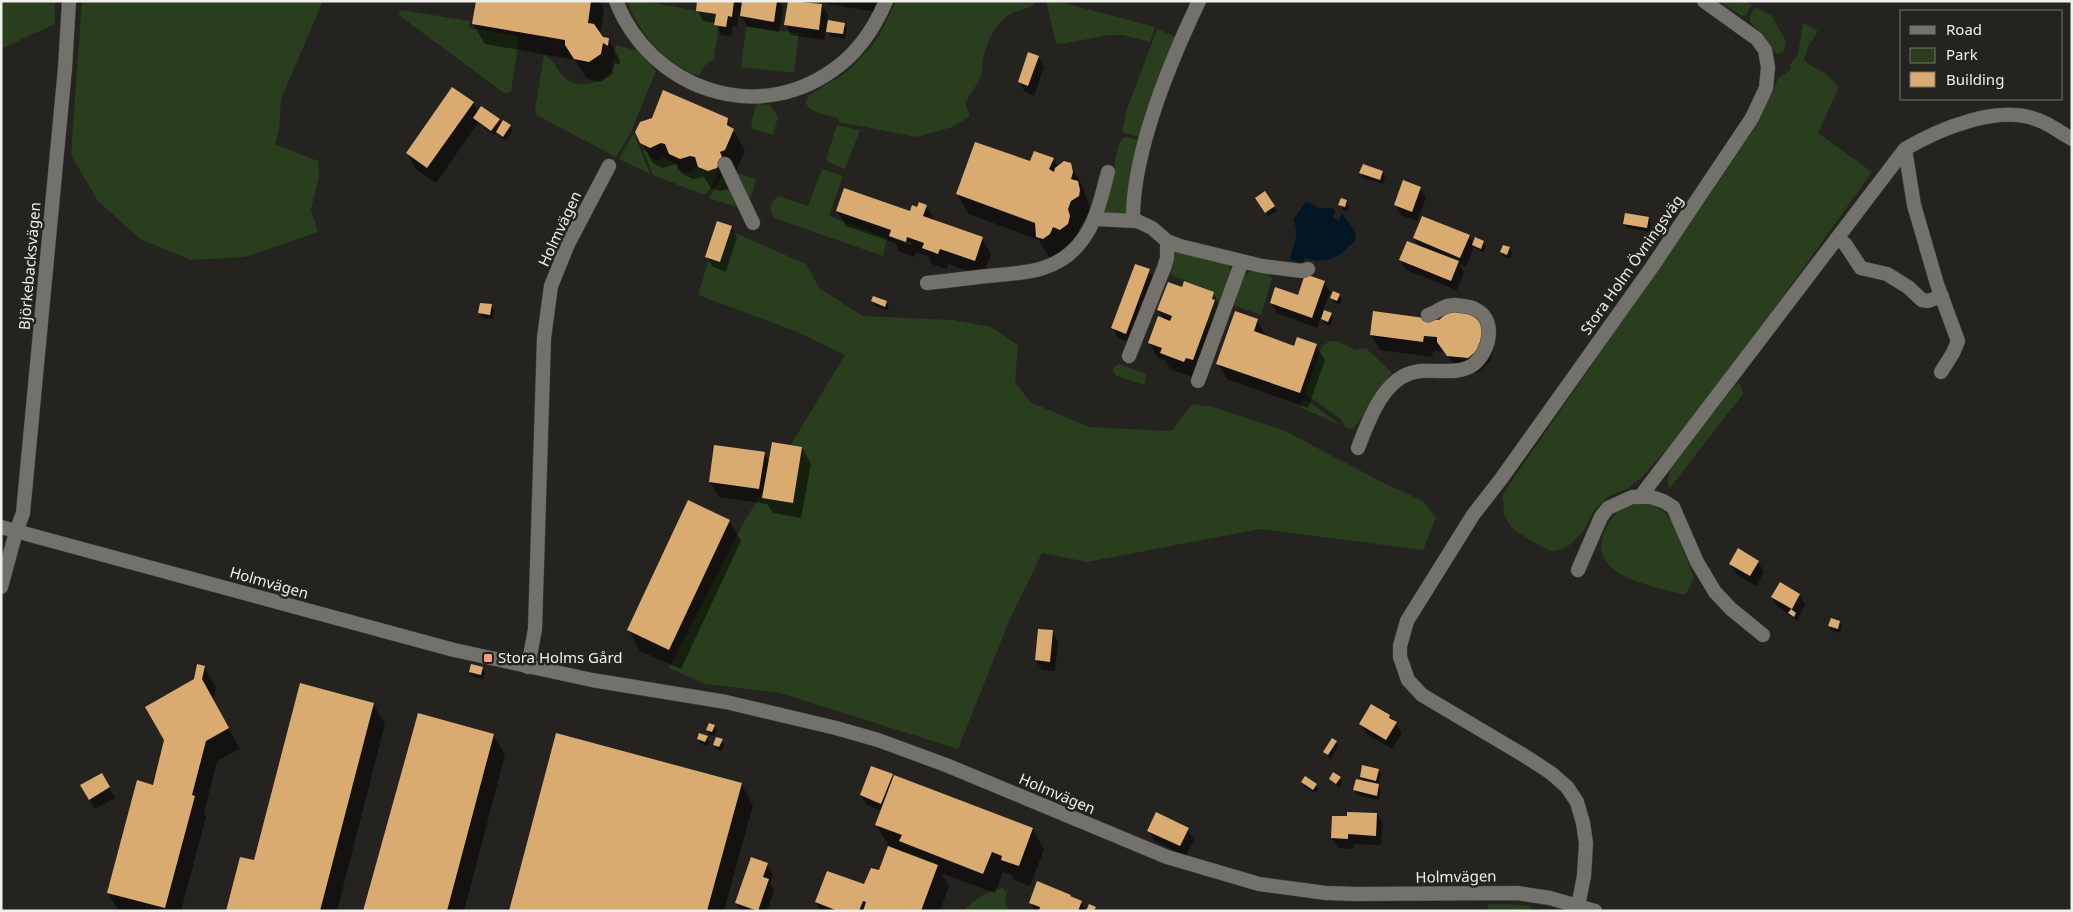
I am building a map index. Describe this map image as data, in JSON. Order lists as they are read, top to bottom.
{
  "streets": {
    "street": ["Holmvägen", "Stora Holm Övningsväg", "Björkebacksvägen"]
  },
  "crossings": [
    ["Holmvägen", "Stora Holm Övningsväg"],
    ["Holmvägen", "Björkebacksvägen"]
  ],
  "places": {
    "transit": ["Stora Holms Gård"]
  },
  "legend": ["Road", "Park", "Building"]
}
